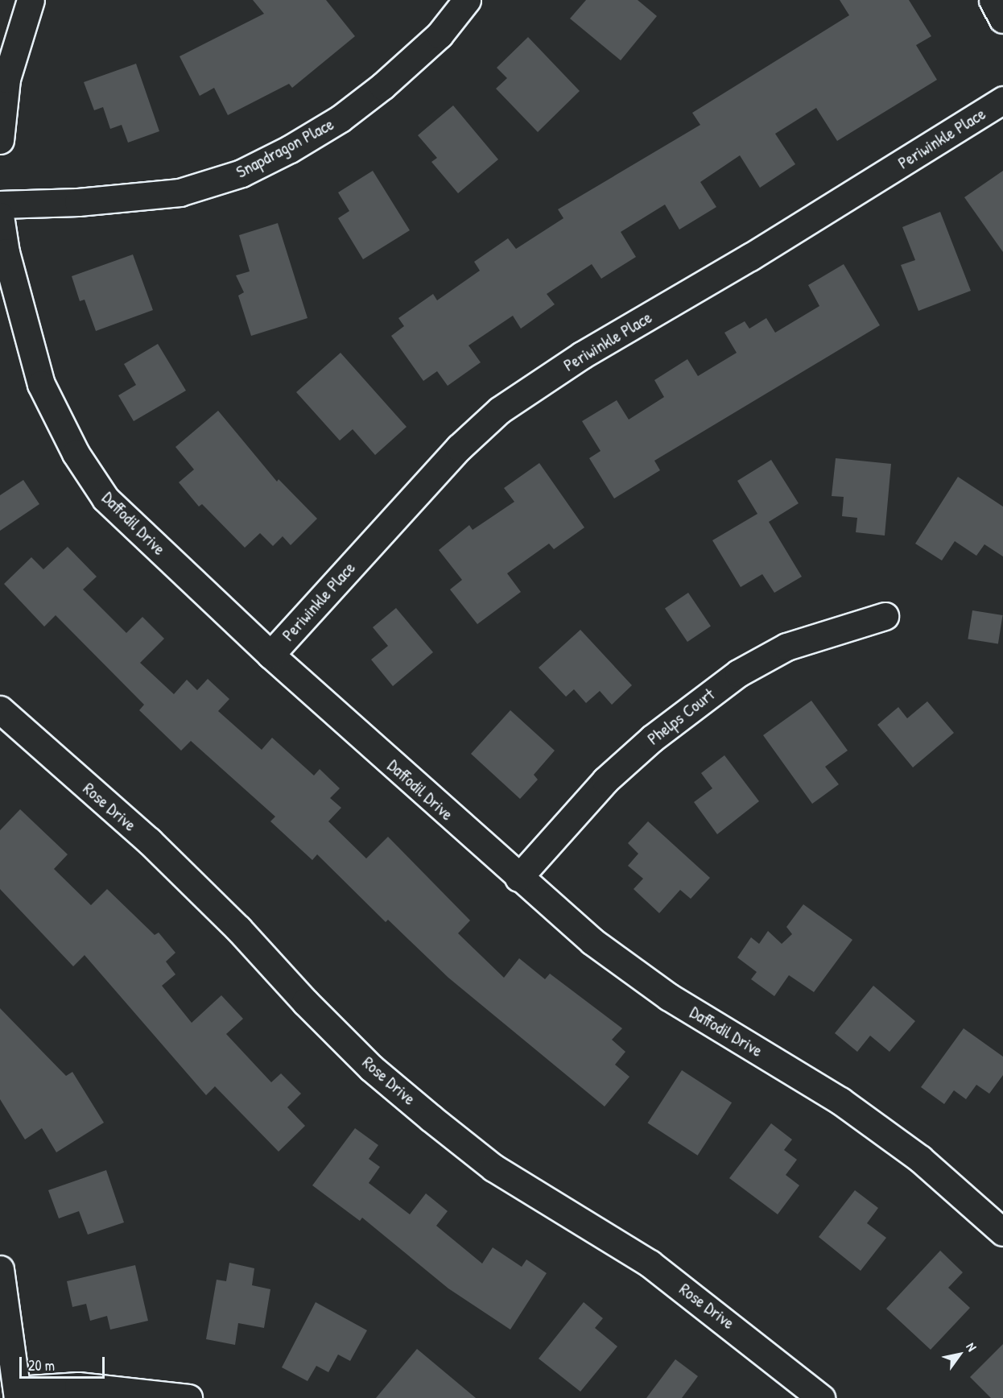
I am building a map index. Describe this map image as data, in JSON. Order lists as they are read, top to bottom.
{
  "streets": {
    "street": [
      "Periwinkle Place",
      "Snapdragon Place",
      "Daffodil Drive",
      "Phelps Court",
      "Rose Drive"
    ]
  },
  "crossings": [
    ["Periwinkle Place", "Daffodil Drive"],
    ["Daffodil Drive", "Phelps Court"]
  ],
  "scale_bar": "20 m",
  "north": "top right"
}
